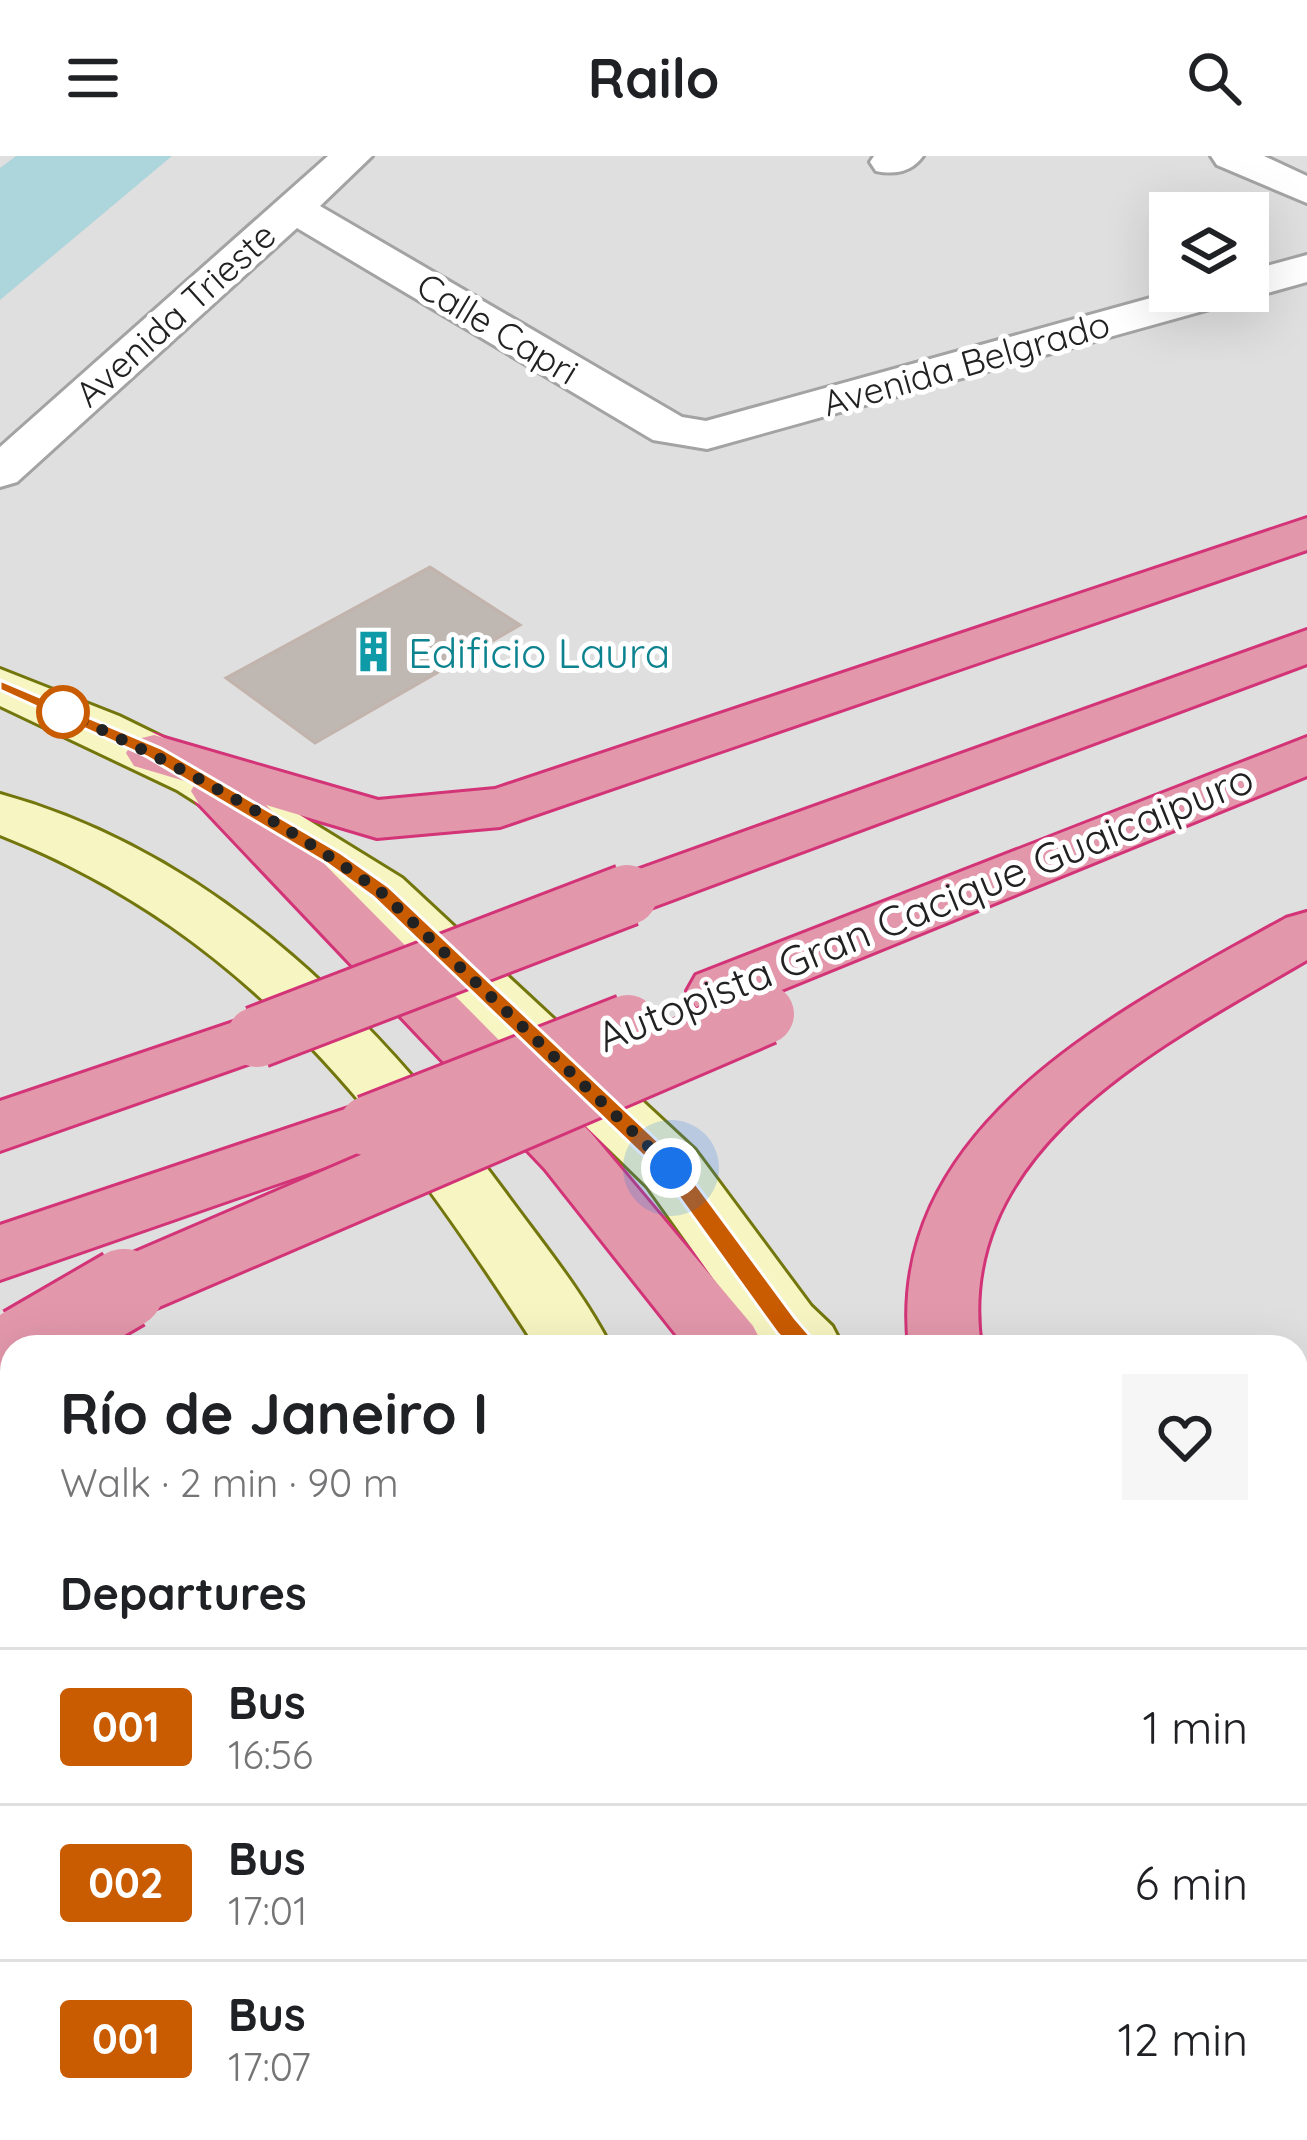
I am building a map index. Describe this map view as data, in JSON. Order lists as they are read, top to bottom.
{
  "streets": {
    "highway": ["Autopista Gran Cacique Guaicaipuro"],
    "street": ["Avenida Trieste", "Calle Capri", "Avenida Belgrado"]
  },
  "crossings": [
    ["Avenida Trieste", "Calle Capri"],
    ["Calle Capri", "Avenida Belgrado"]
  ],
  "places": {
    "building": ["Edificio Laura"]
  },
  "lines": ["bus line 001"],
  "page": {
    "header": "Railo",
    "heading": [
      ["Río de Janeiro I", "Walk · 2 min · 90 m"],
      "Departures"
    ],
    "list": [
      {
        "mark": "001",
        "name": "Bus",
        "note": "16:56",
        "value": "1 min"
      },
      {
        "mark": "002",
        "name": "Bus",
        "note": "17:01",
        "value": "6 min"
      },
      {
        "mark": "001",
        "name": "Bus",
        "note": "17:07",
        "value": "12 min"
      }
    ]
  }
}
